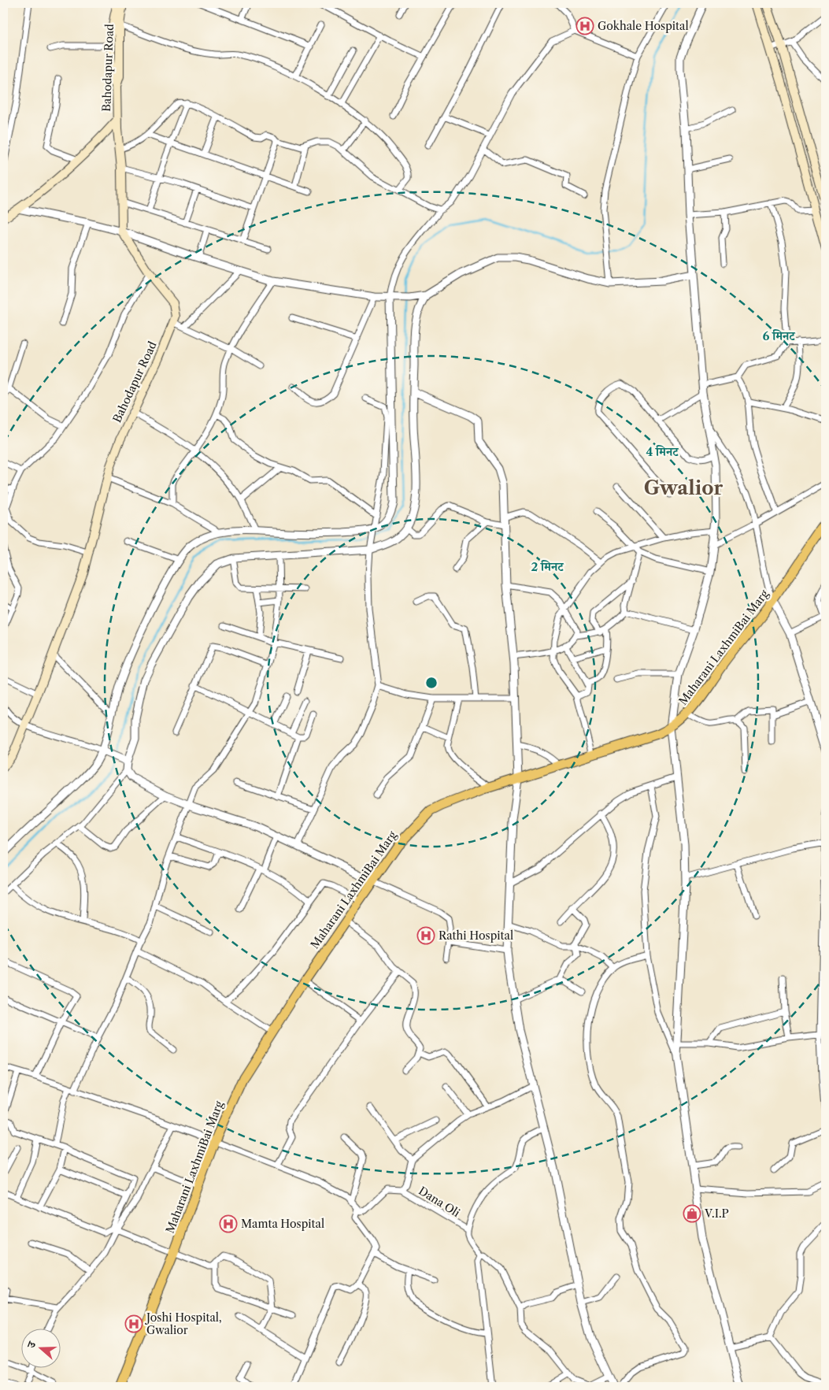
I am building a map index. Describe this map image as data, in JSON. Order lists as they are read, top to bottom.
{
  "streets": {
    "main road": ["Bahodapur Road", "Maharani LaxhmiBai Marg"],
    "street": ["Dana Oli"]
  },
  "districts": ["Gwalior"],
  "places": {
    "hospital": [
      "Gokhale Hospital",
      "Rathi Hospital",
      "Mamta Hospital",
      "Joshi Hospital, Gwalior"
    ],
    "shop": ["V.I.P"]
  },
  "north": "left",
  "rings": ["6 मिनट", "4 मिनट", "2 मिनट"]
}
